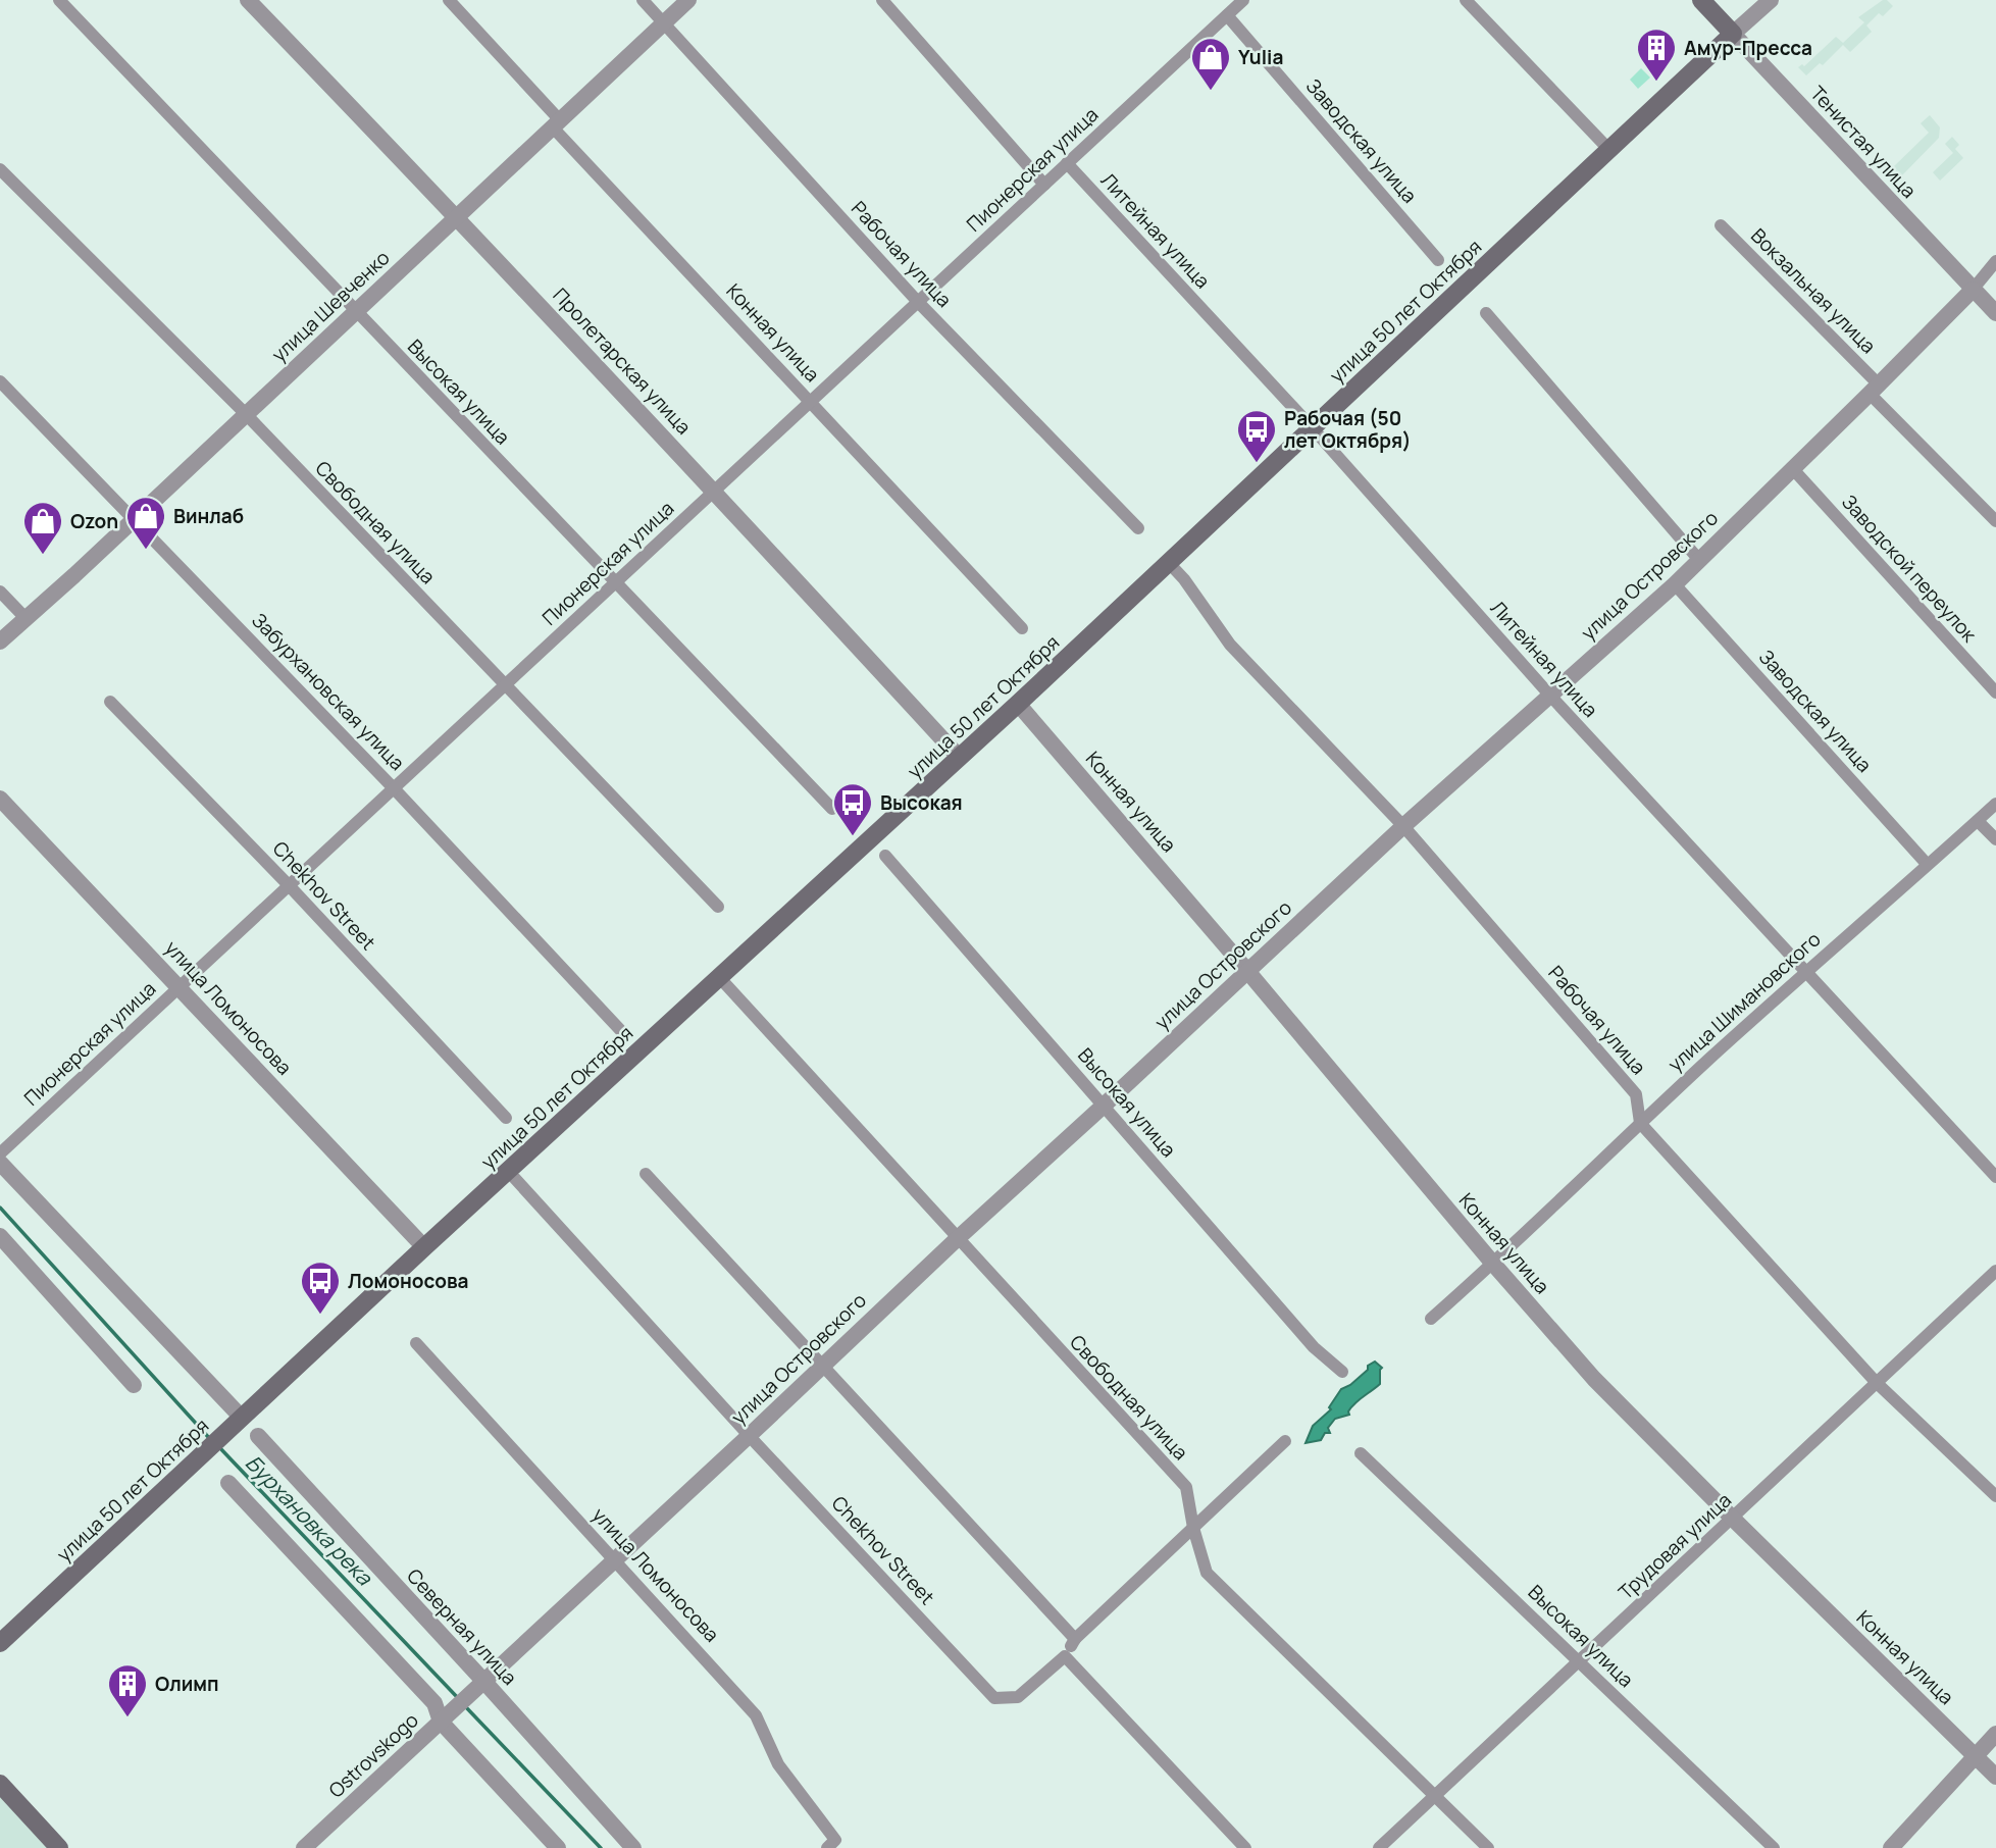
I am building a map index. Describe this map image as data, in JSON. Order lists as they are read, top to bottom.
{
  "streets": {
    "main road": ["Тенистая улица", "улица 50 лет Октября"],
    "street": [
      "Заводская улица",
      "Пионерская улица",
      "Литейная улица",
      "Рабочая улица",
      "Вокзальная улица",
      "улица Шевченко",
      "Конная улица",
      "Пролетарская улица",
      "Высокая улица",
      "Свободная улица",
      "Заводской переулок",
      "улица Островского",
      "Забурхановская улица",
      "Chekhov Street",
      "улица Шимановского",
      "улица Ломоносова",
      "Трудовая улица",
      "Северная улица",
      "Ostrovskogo"
    ]
  },
  "crossings": [
    ["Заводская улица", "Пионерская улица"],
    ["Заводская улица", "улица Островского"],
    ["Заводская улица", "улица Шимановского"],
    ["Тенистая улица", "улица 50 лет Октября"],
    ["Тенистая улица", "улица Островского"],
    ["Пионерская улица", "Литейная улица"],
    ["Пионерская улица", "Рабочая улица"],
    ["Пионерская улица", "Конная улица"],
    ["Пионерская улица", "Пролетарская улица"],
    ["Пионерская улица", "Высокая улица"],
    ["Пионерская улица", "Свободная улица"],
    ["Пионерская улица", "Забурхановская улица"],
    ["Пионерская улица", "Chekhov Street"],
    ["Пионерская улица", "улица Ломоносова"],
    ["Литейная улица", "улица 50 лет Октября"],
    ["Литейная улица", "улица Островского"],
    ["Литейная улица", "улица Шимановского"],
    ["Рабочая улица", "улица Шевченко"],
    ["Рабочая улица", "улица 50 лет Октября"],
    ["Рабочая улица", "улица Островского"],
    ["Рабочая улица", "улица Шимановского"],
    ["Рабочая улица", "Трудовая улица"],
    ["Вокзальная улица", "улица Островского"],
    ["улица Шевченко", "Конная улица"],
    ["улица Шевченко", "Пролетарская улица"],
    ["улица Шевченко", "Высокая улица"],
    ["улица Шевченко", "Свободная улица"],
    ["улица Шевченко", "Забурхановская улица"],
    ["улица 50 лет Октября", "Конная улица"],
    ["улица 50 лет Октября", "Пролетарская улица"],
    ["улица 50 лет Октября", "Свободная улица"],
    ["улица 50 лет Октября", "Chekhov Street"],
    ["улица 50 лет Октября", "улица Ломоносова"],
    ["Конная улица", "улица Островского"],
    ["Конная улица", "улица Шимановского"],
    ["Конная улица", "Трудовая улица"],
    ["Высокая улица", "улица Островского"],
    ["Высокая улица", "Трудовая улица"],
    ["Свободная улица", "улица Островского"],
    ["Свободная улица", "Chekhov Street"],
    ["Свободная улица", "Трудовая улица"],
    ["Заводской переулок", "улица Островского"],
    ["улица Островского", "Chekhov Street"],
    ["улица Островского", "улица Ломоносова"],
    ["улица Островского", "Северная улица"],
    ["улица Островского", "Ostrovskogo"]
  ],
  "water": ["Бурхановка река"],
  "places": {
    "building": ["Амур-Пресса", "Олимп"],
    "shop": ["Yulia", "Винлаб", "Ozon"],
    "bus stop": ["Рабочая (50 лет Октября)", "Высокая", "Ломоносова"]
  }
}
